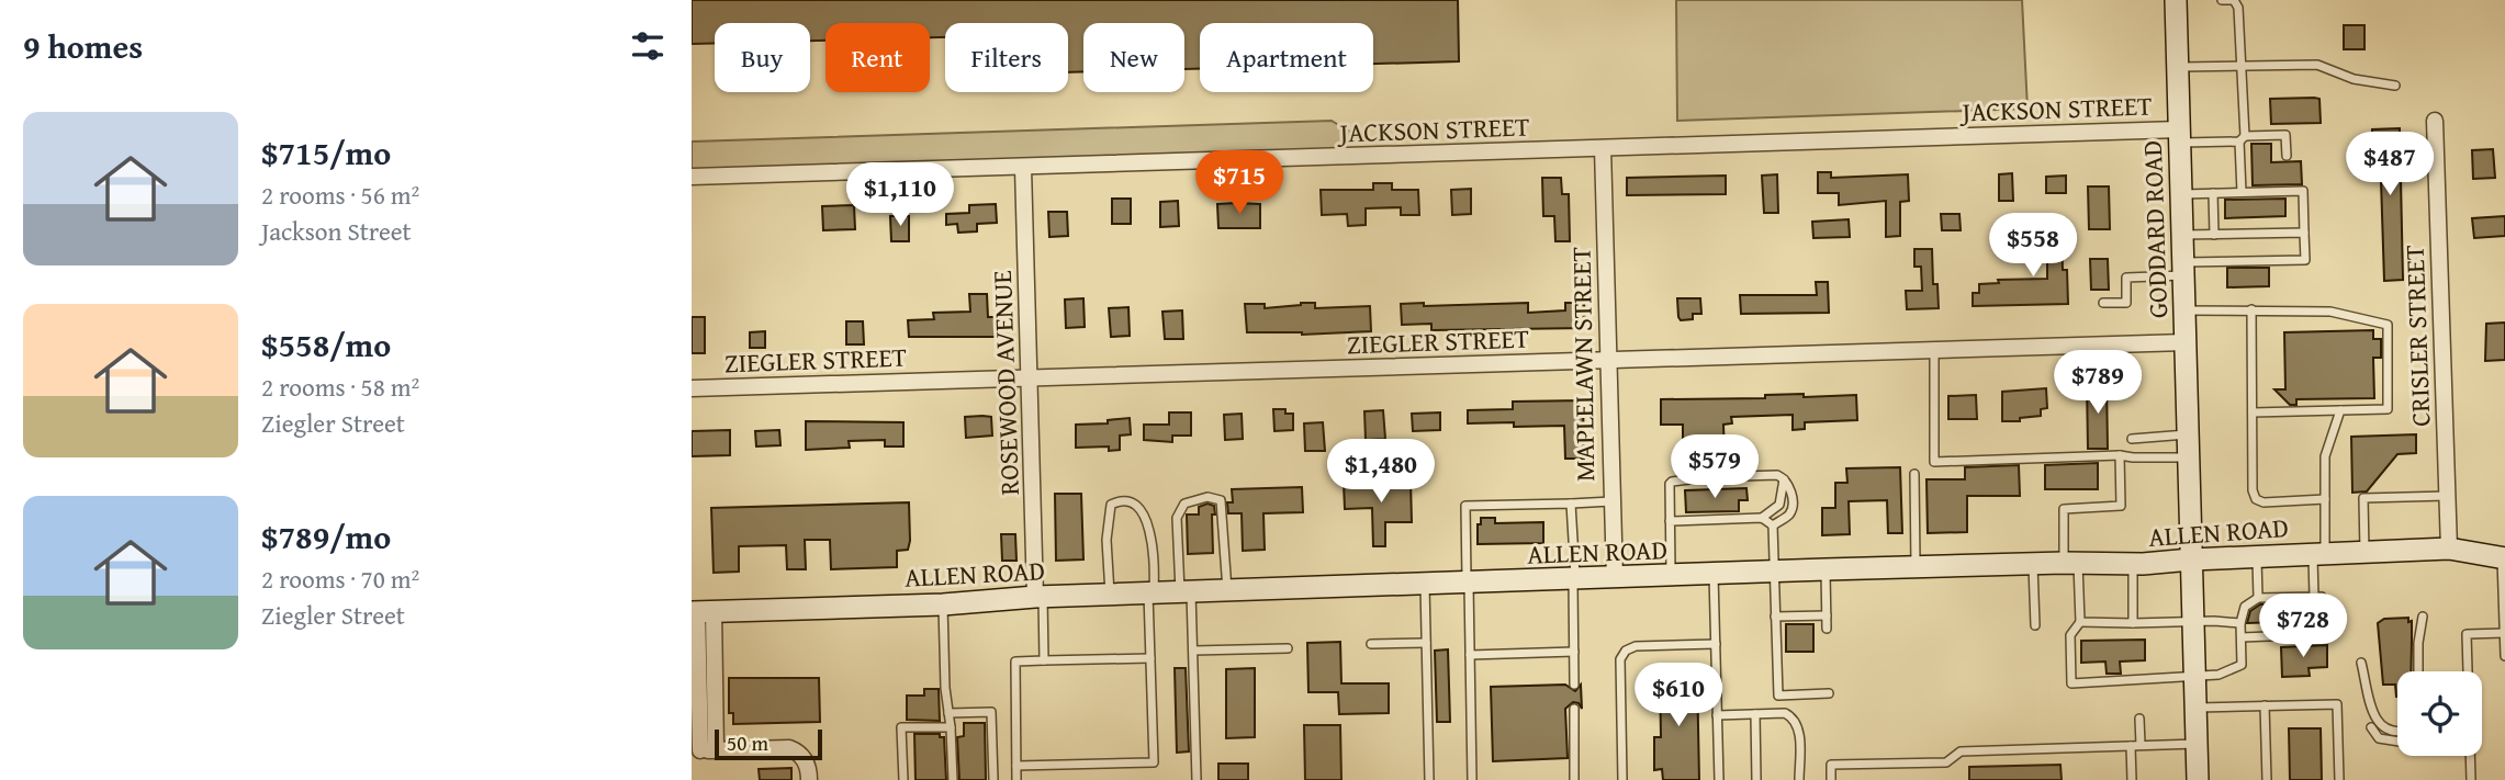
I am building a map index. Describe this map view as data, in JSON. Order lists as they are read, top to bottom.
{
  "streets": {
    "main road": ["GODDARD ROAD", "ALLEN ROAD"],
    "street": [
      "JACKSON STREET",
      "CRISLER STREET",
      "ZIEGLER STREET",
      "MAPLELAWN STREET",
      "ROSEWOOD AVENUE"
    ]
  },
  "crossings": [
    ["JACKSON STREET", "GODDARD ROAD"],
    ["JACKSON STREET", "MAPLELAWN STREET"],
    ["JACKSON STREET", "ROSEWOOD AVENUE"],
    ["GODDARD ROAD", "ZIEGLER STREET"],
    ["GODDARD ROAD", "ALLEN ROAD"],
    ["CRISLER STREET", "ALLEN ROAD"],
    ["ZIEGLER STREET", "MAPLELAWN STREET"],
    ["ZIEGLER STREET", "ROSEWOOD AVENUE"],
    ["MAPLELAWN STREET", "ALLEN ROAD"],
    ["ROSEWOOD AVENUE", "ALLEN ROAD"]
  ],
  "scale_bar": "50 m",
  "page": {
    "heading": "9 homes",
    "chip": [
      "Buy",
      "Rent",
      "Filters",
      "New",
      "Apartment"
    ],
    "list": [
      {
        "name": "$715/mo",
        "note": "2 rooms · 56 m² · Jackson Street"
      },
      {
        "name": "$558/mo",
        "note": "2 rooms · 58 m² · Ziegler Street"
      },
      {
        "name": "$789/mo",
        "note": "2 rooms · 70 m² · Ziegler Street"
      }
    ],
    "price": [
      "$487",
      "$715",
      "$1,110",
      "$558",
      "$789",
      "$579",
      "$1,480",
      "$728",
      "$610"
    ],
    "scale": "50 m"
  }
}
